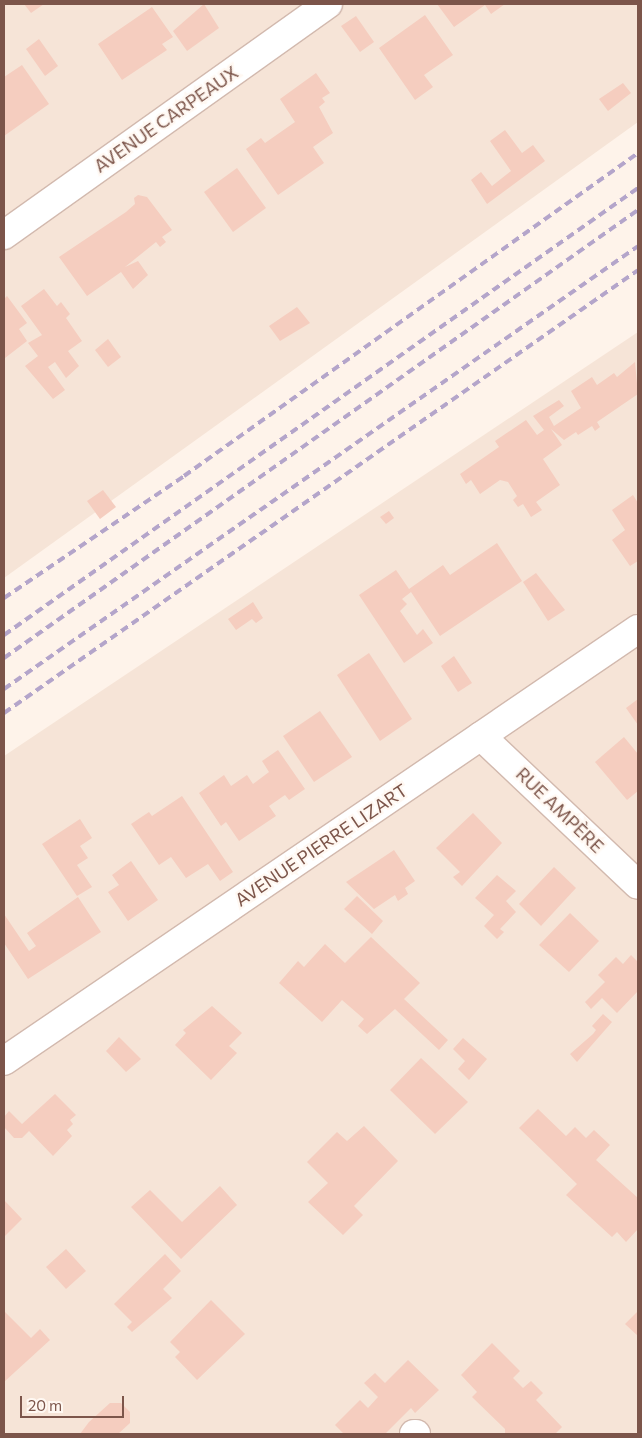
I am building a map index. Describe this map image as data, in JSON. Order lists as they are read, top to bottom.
{
  "streets": {
    "street": ["AVENUE CARPEAUX", "RUE AMPÈRE", "AVENUE PIERRE LIZART"]
  },
  "crossings": [
    ["RUE AMPÈRE", "AVENUE PIERRE LIZART"]
  ],
  "scale_bar": "20 m"
}
